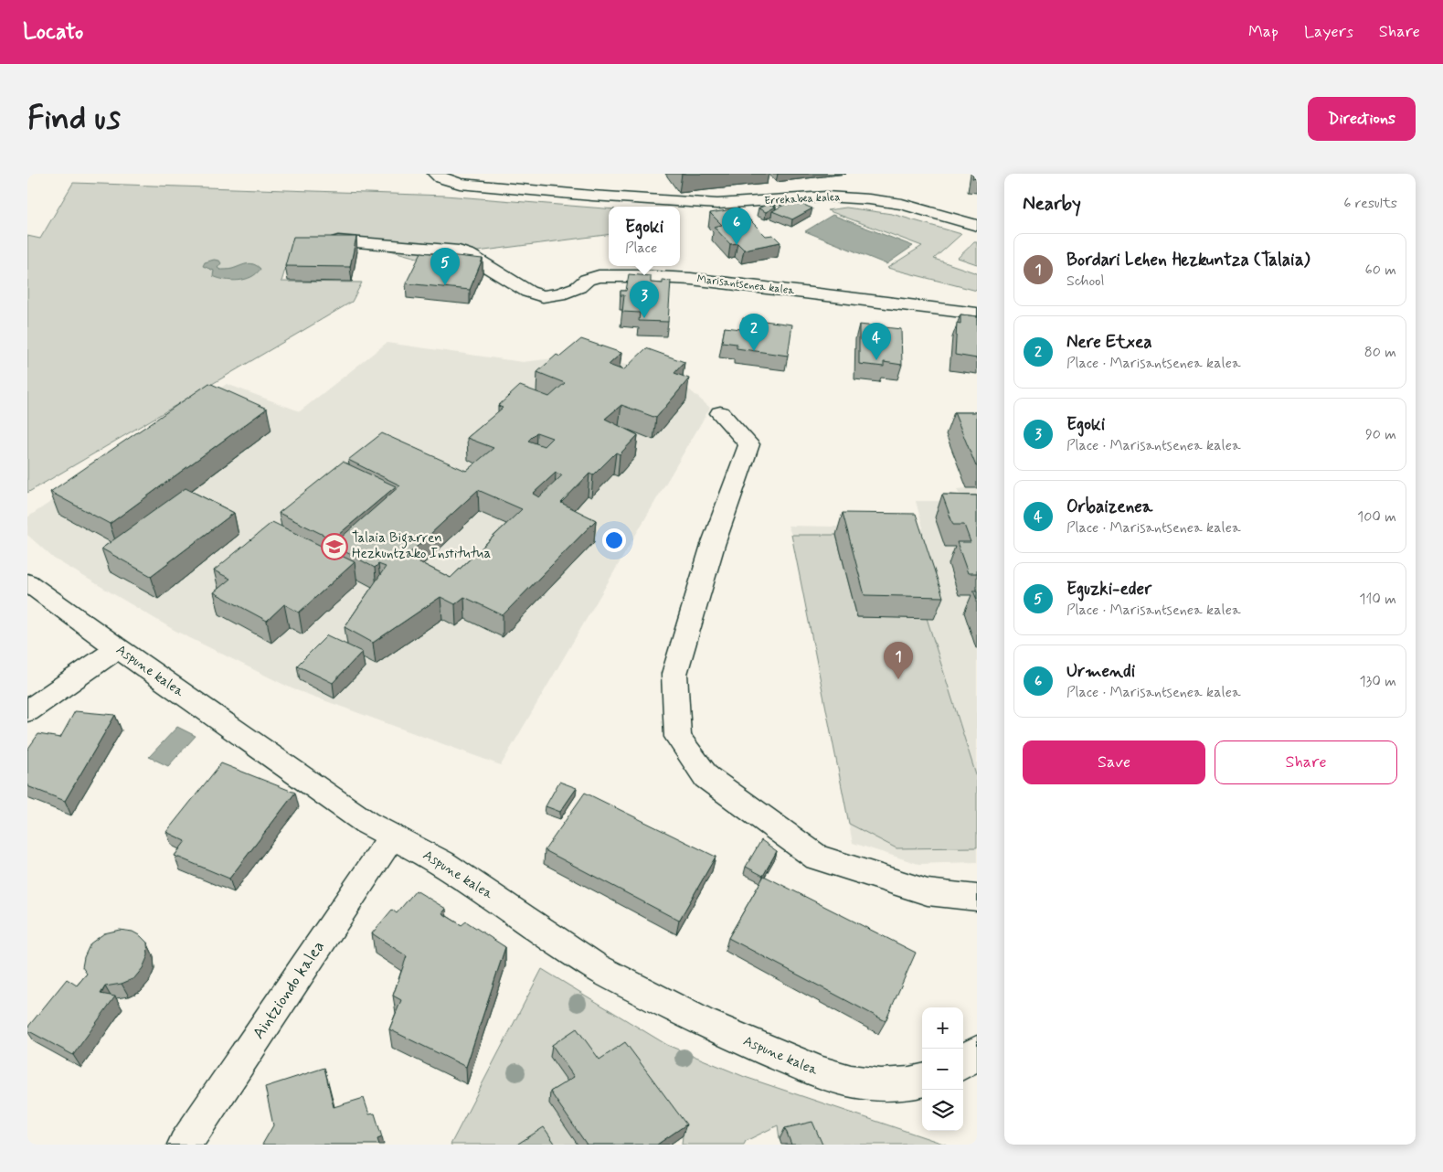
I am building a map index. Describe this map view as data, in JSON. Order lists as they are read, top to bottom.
{
  "streets": {
    "street": [
      "Errekabea kalea",
      "Marisantsenea kalea",
      "Aspune kalea",
      "Aintziondo kalea"
    ]
  },
  "crossings": [
    ["Aspune kalea", "Aintziondo kalea"]
  ],
  "places": {
    "school or university": ["Talaia Bigarren Hezkuntzako Institutua"]
  },
  "page": {
    "header": "Locato",
    "nav": ["Map", "Layers", "Share"],
    "buttons": [
      "Directions",
      ["Save", "Share"]
    ],
    "title": "Find us",
    "heading": ["Nearby", "6 results"],
    "popup": ["Egoki", "Place"],
    "pins": [
      "6",
      "5",
      "3",
      "2",
      "4",
      "1"
    ],
    "list": [
      {
        "mark": "1",
        "name": "Bordari Lehen Hezkuntza (Talaia)",
        "note": "School",
        "value": "60 m"
      },
      {
        "mark": "2",
        "name": "Nere Etxea",
        "note": "Place · Marisantsenea kalea",
        "value": "80 m"
      },
      {
        "mark": "3",
        "name": "Egoki",
        "note": "Place · Marisantsenea kalea",
        "value": "90 m"
      },
      {
        "mark": "4",
        "name": "Orbaizenea",
        "note": "Place · Marisantsenea kalea",
        "value": "100 m"
      },
      {
        "mark": "5",
        "name": "Eguzki-eder",
        "note": "Place · Marisantsenea kalea",
        "value": "110 m"
      },
      {
        "mark": "6",
        "name": "Urmendi",
        "note": "Place · Marisantsenea kalea",
        "value": "130 m"
      }
    ],
    "map_buttons": ["+", "−"]
  }
}
